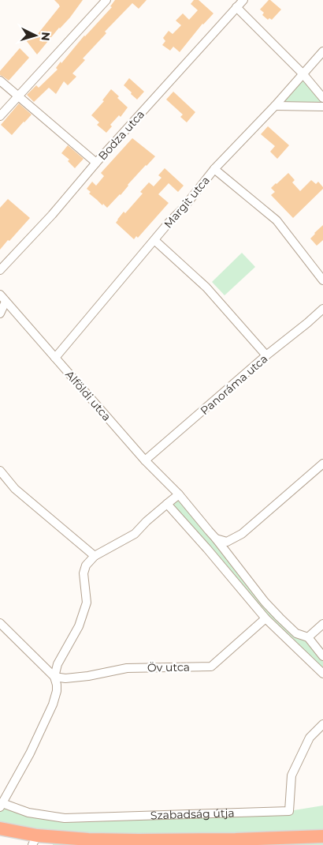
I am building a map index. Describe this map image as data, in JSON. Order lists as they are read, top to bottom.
{
  "streets": {
    "street": [
      "Bodza utca",
      "Margit utca",
      "Panoráma utca",
      "Alföldi utca",
      "Öv utca",
      "Szabadság útja"
    ]
  },
  "crossings": [
    ["Margit utca", "Alföldi utca"],
    ["Panoráma utca", "Alföldi utca"]
  ],
  "north": "right"
}
